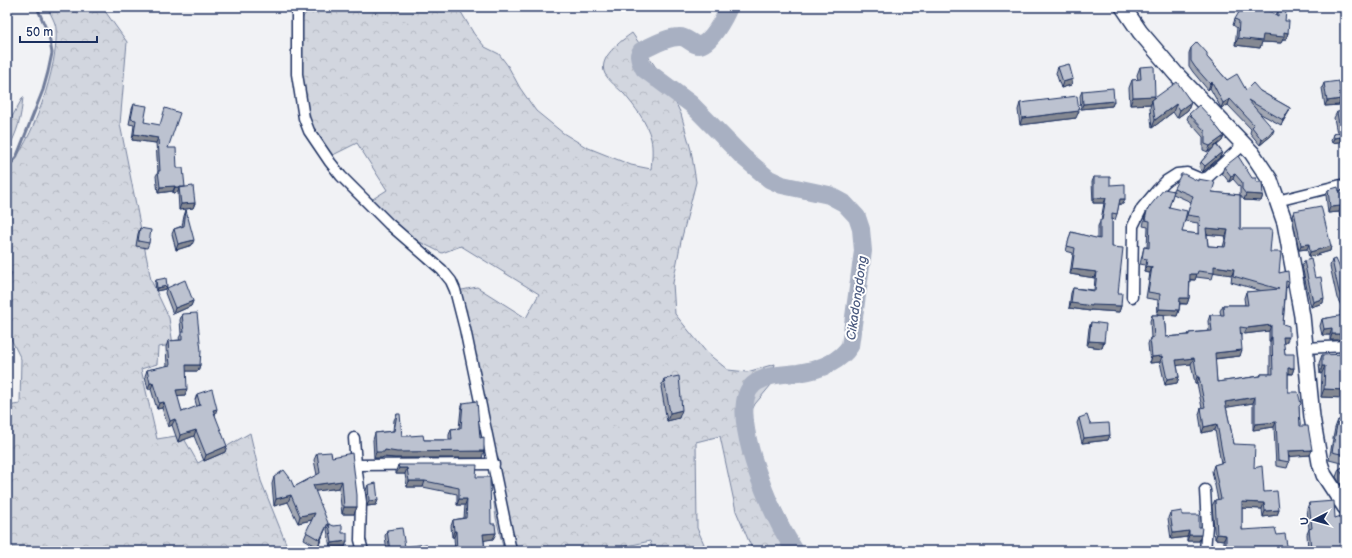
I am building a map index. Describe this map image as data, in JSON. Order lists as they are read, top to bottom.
{
  "water": ["Cikadongdong"],
  "scale_bar": "50 m",
  "north": "left"
}
